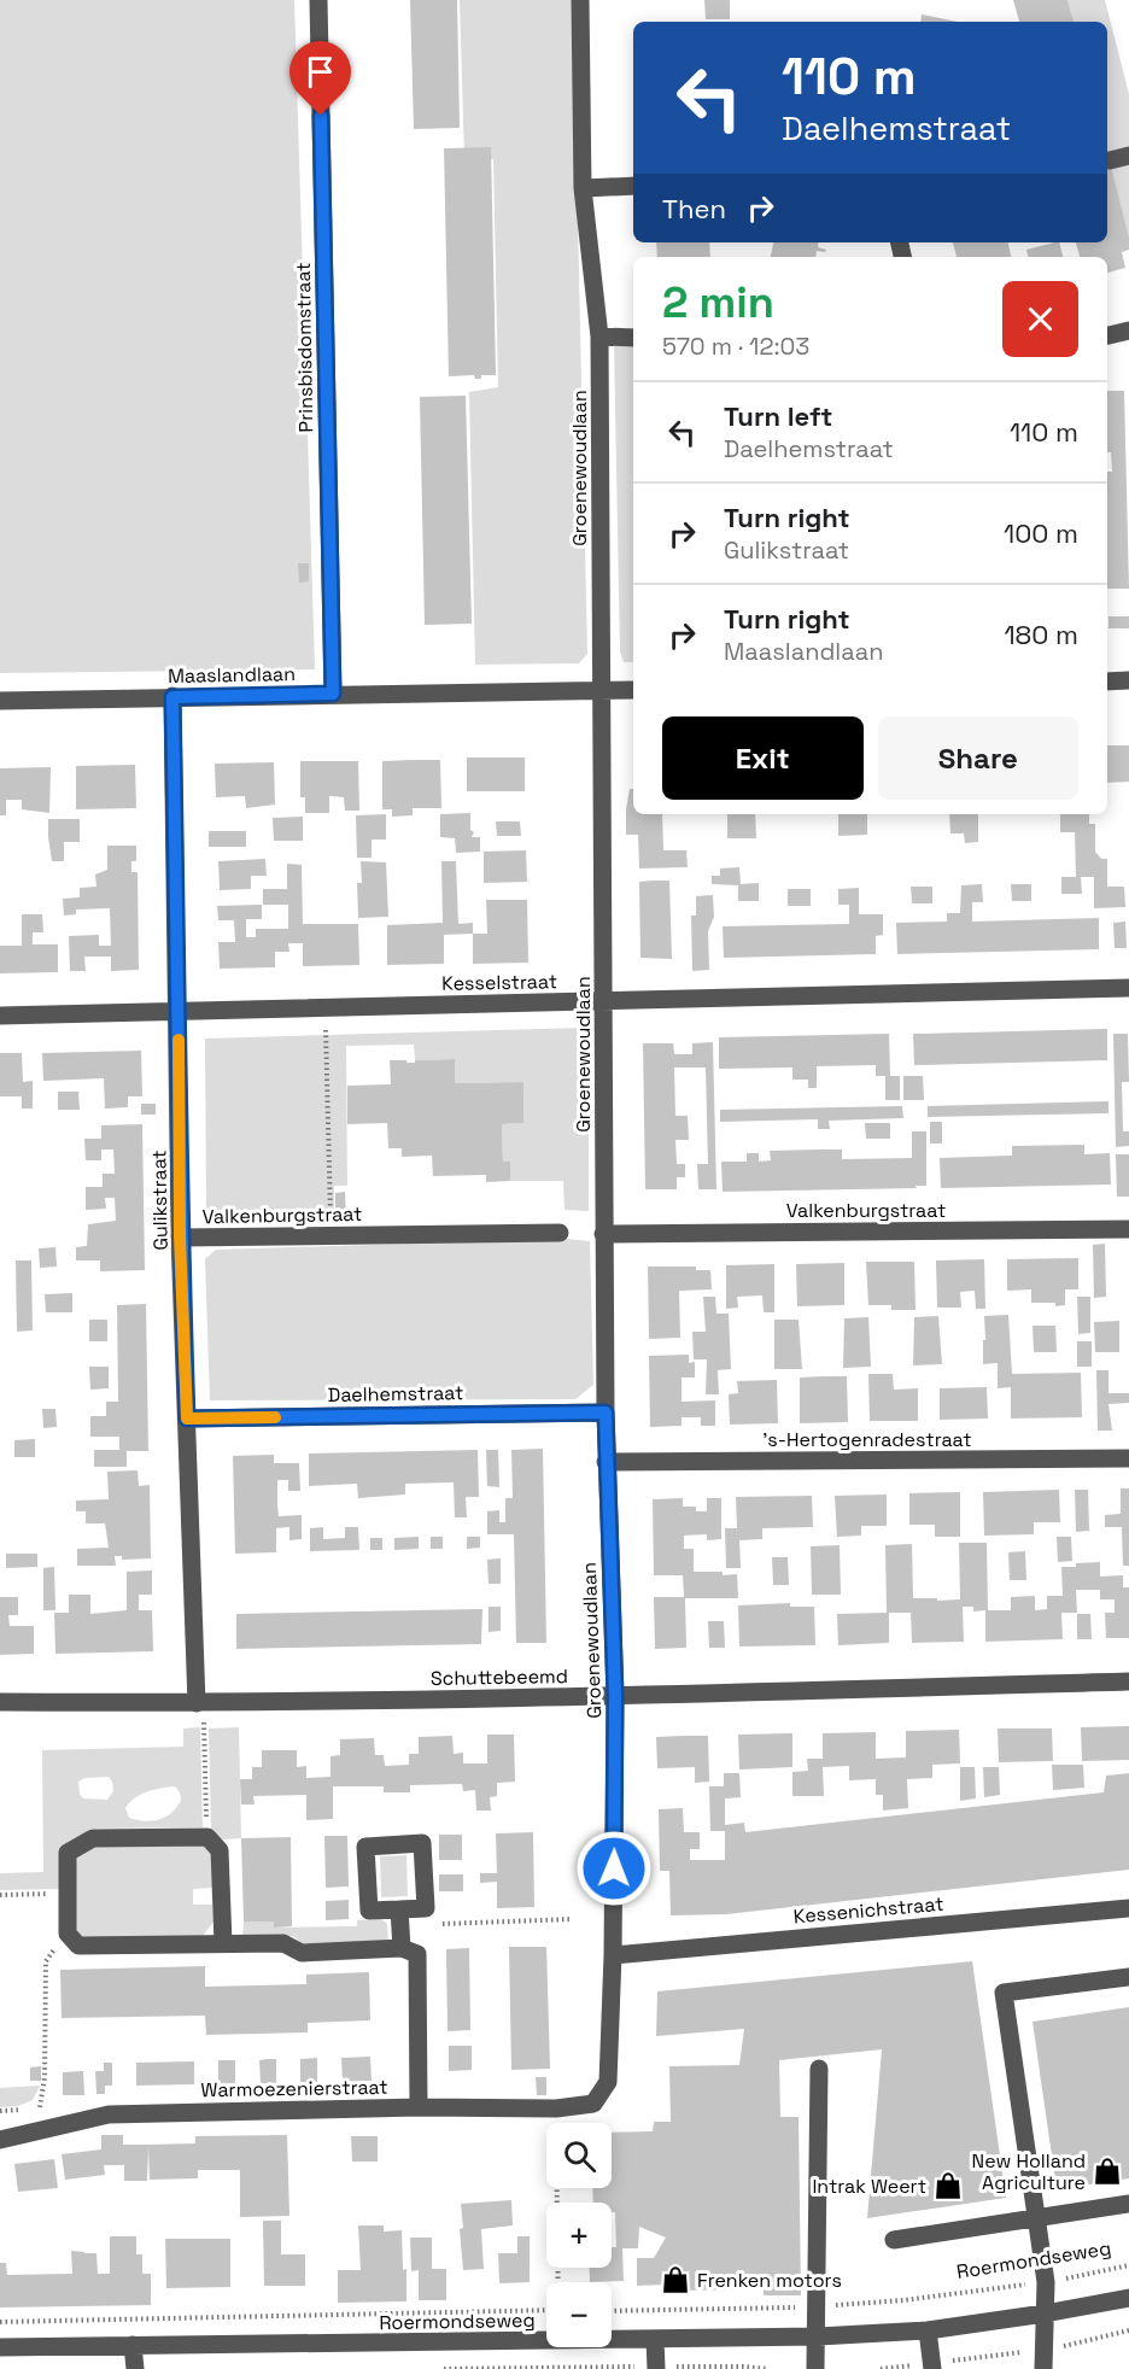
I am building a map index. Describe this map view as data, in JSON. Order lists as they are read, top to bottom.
{
  "streets": {
    "street": [
      "Prinsbisdomstraat",
      "Groenewoudlaan",
      "Maaslandlaan",
      "Kesselstraat",
      "Gulikstraat",
      "Valkenburgstraat",
      "Daelhemstraat",
      "'s-Hertogenradestraat",
      "Schuttebeemd",
      "Kessenichstraat",
      "Warmoezenierstraat",
      "Roermondseweg"
    ]
  },
  "crossings": [
    ["Prinsbisdomstraat", "Maaslandlaan"],
    ["Groenewoudlaan", "Maaslandlaan"],
    ["Groenewoudlaan", "Kesselstraat"],
    ["Groenewoudlaan", "Valkenburgstraat"],
    ["Groenewoudlaan", "Daelhemstraat"],
    ["Groenewoudlaan", "'s-Hertogenradestraat"],
    ["Groenewoudlaan", "Schuttebeemd"],
    ["Groenewoudlaan", "Kessenichstraat"],
    ["Groenewoudlaan", "Warmoezenierstraat"],
    ["Maaslandlaan", "Gulikstraat"],
    ["Kesselstraat", "Gulikstraat"],
    ["Gulikstraat", "Valkenburgstraat"],
    ["Gulikstraat", "Daelhemstraat"],
    ["Gulikstraat", "Schuttebeemd"]
  ],
  "places": {
    "shop": ["New Holland Agriculture", "Intrak Weert", "Frenken motors"]
  },
  "page": {
    "turn": ["110 m", "Daelhemstraat"],
    "then": "Then",
    "heading": ["2 min", "570 m · 12:03"],
    "list": [
      {
        "name": "Turn left",
        "note": "Daelhemstraat",
        "value": "110 m"
      },
      {
        "name": "Turn right",
        "note": "Gulikstraat",
        "value": "100 m"
      },
      {
        "name": "Turn right",
        "note": "Maaslandlaan",
        "value": "180 m"
      }
    ],
    "buttons": ["Exit", "Share"],
    "map_buttons": ["+", "−"]
  }
}
